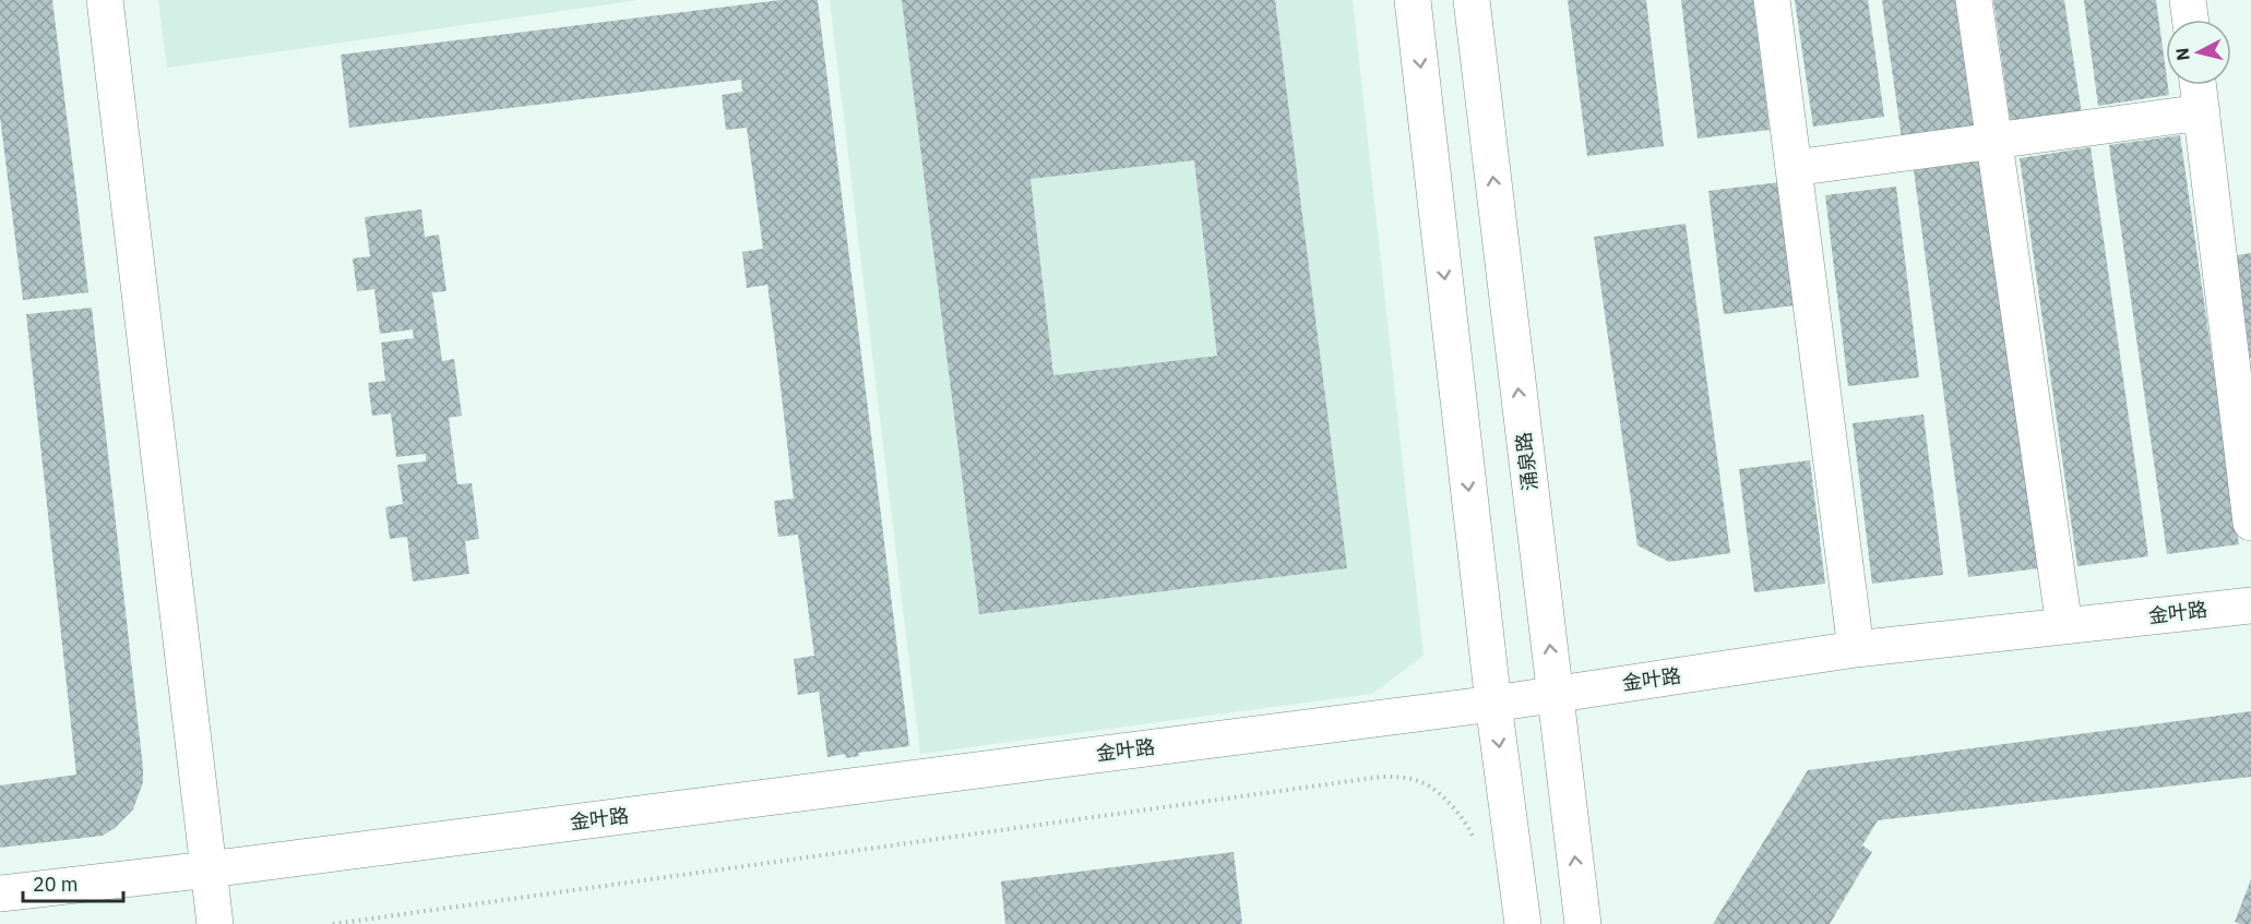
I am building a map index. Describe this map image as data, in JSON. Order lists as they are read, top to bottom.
{
  "streets": {
    "street": ["涌泉路", "金叶路"]
  },
  "crossings": [
    ["涌泉路", "金叶路"]
  ],
  "scale_bar": "20 m",
  "north": "left"
}
